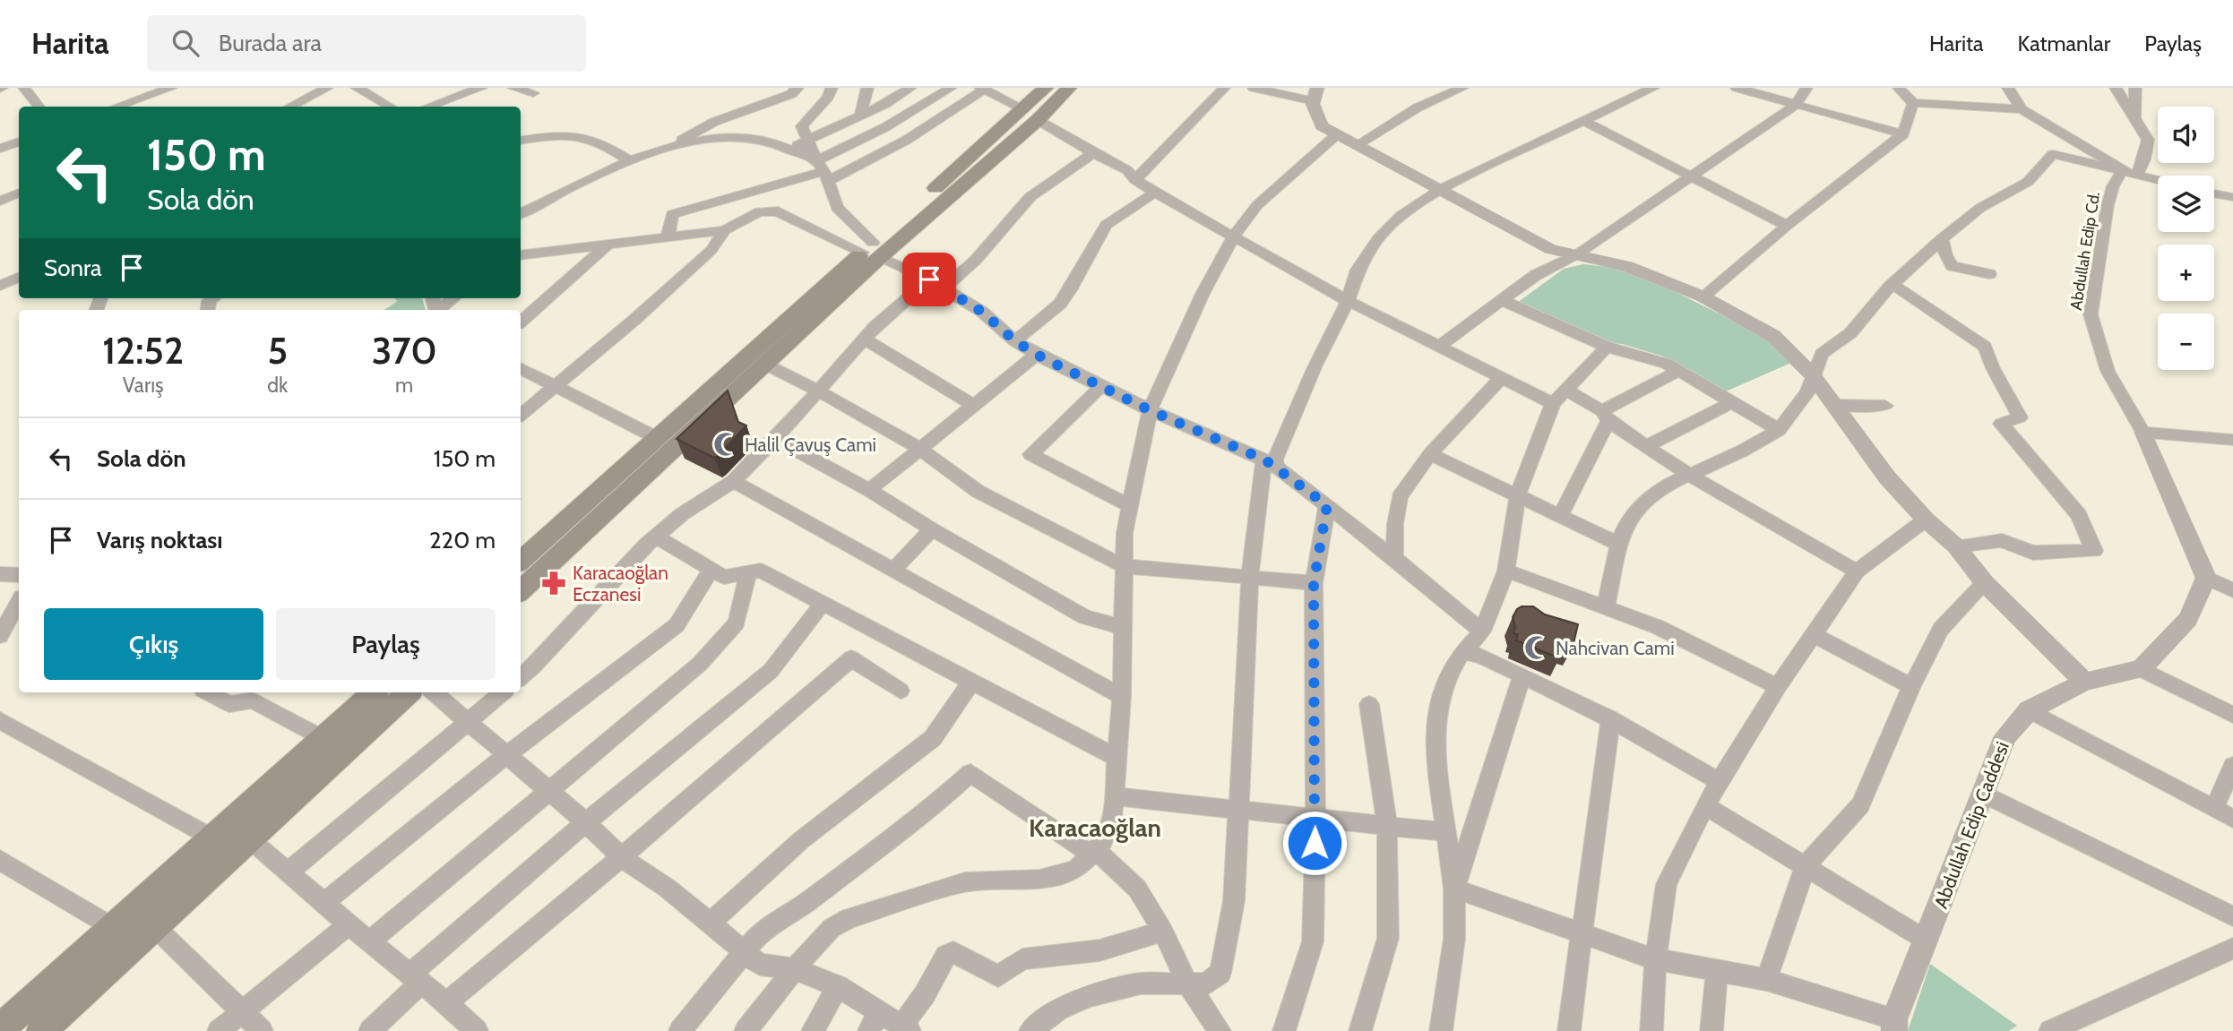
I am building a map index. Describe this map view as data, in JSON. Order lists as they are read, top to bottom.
{
  "streets": {
    "street": ["Abdullah Edip Cd.", "Abdullah Edip Caddesi"]
  },
  "districts": ["Karacaoğlan"],
  "places": {
    "mosque": ["Halil Çavuş Cami", "Nahcivan Cami"],
    "pharmacy": ["Karacaoğlan Eczanesi"]
  },
  "page": {
    "header": "Harita",
    "search": "Burada ara",
    "nav": ["Harita", "Katmanlar", "Paylaş"],
    "map_buttons": ["+", "−"],
    "turn": ["150 m", "Sola dön"],
    "then": "Sonra",
    "eta": [
      "12:52",
      "Varış",
      "5",
      "dk",
      "370",
      "m"
    ],
    "list": [
      {
        "name": "Sola dön",
        "value": "150 m"
      },
      {
        "name": "Varış noktası",
        "value": "220 m"
      }
    ],
    "buttons": ["Çıkış", "Paylaş"]
  }
}
